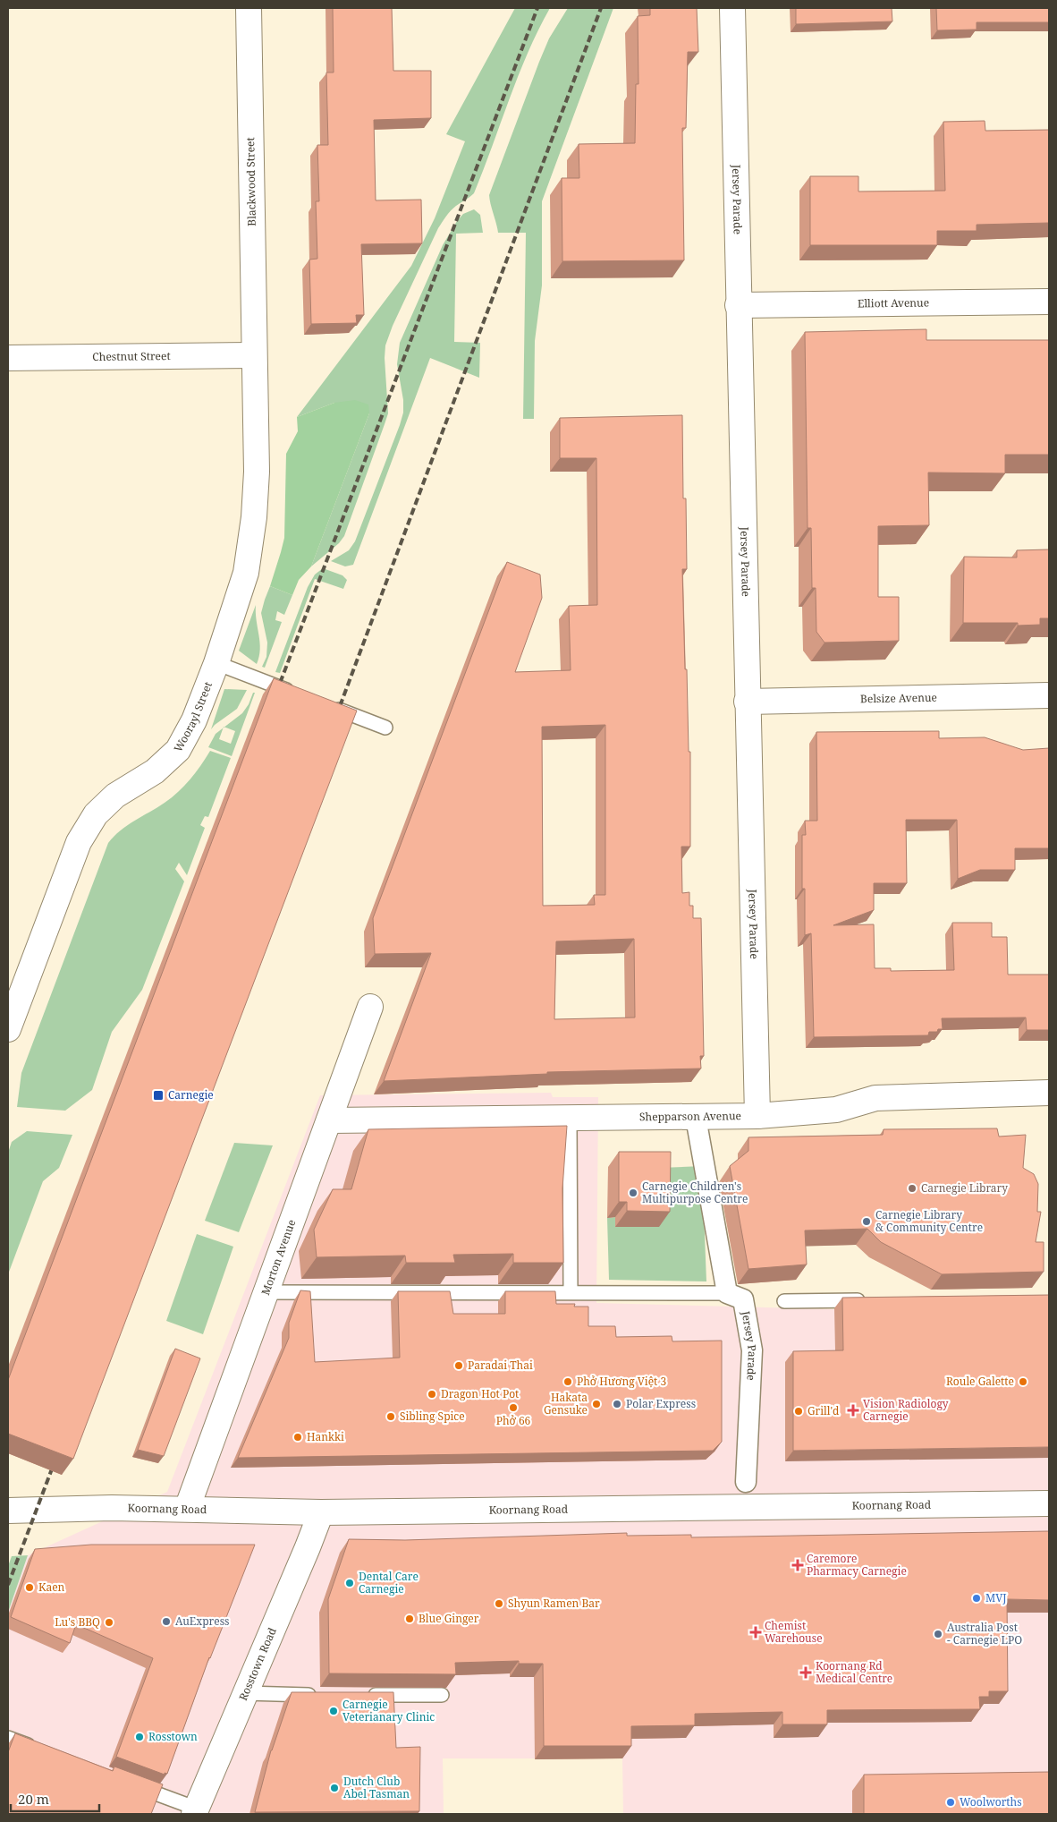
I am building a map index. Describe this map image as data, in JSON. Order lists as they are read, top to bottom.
{
  "streets": {
    "street": [
      "Blackwood Street",
      "Jersey Parade",
      "Elliott Avenue",
      "Chestnut Street",
      "Belsize Avenue",
      "Woorayl Street",
      "Shepparson Avenue",
      "Morton Avenue",
      "Koornang Road",
      "Rosstown Road"
    ]
  },
  "crossings": [
    ["Blackwood Street", "Chestnut Street"],
    ["Blackwood Street", "Woorayl Street"],
    ["Jersey Parade", "Elliott Avenue"],
    ["Jersey Parade", "Belsize Avenue"],
    ["Jersey Parade", "Shepparson Avenue"],
    ["Chestnut Street", "Woorayl Street"],
    ["Shepparson Avenue", "Morton Avenue"],
    ["Morton Avenue", "Koornang Road"],
    ["Koornang Road", "Rosstown Road"]
  ],
  "places": {
    "transit": ["Carnegie"],
    "other": [
      "Carnegie Library",
      "Carnegie Children's Multipurpose Centre",
      "Carnegie Library & Community Centre",
      "Paradai Thai",
      "Phở Hương Việt 3",
      "Roule Galette",
      "Dragon Hot Pot",
      "Hakata Gensuke",
      "Polar Express",
      "Phở 66",
      "Grill'd",
      "Sibling Spice",
      "Hankki",
      "Dental Care Carnegie",
      "Kaen",
      "MVJ",
      "Shyun Ramen Bar",
      "Blue Ginger",
      "AuExpress",
      "Lu's BBQ",
      "Australia Post - Carnegie LPO",
      "Carnegie Veterianary Clinic",
      "Rosstown",
      "Dutch Club Abel Tasman",
      "Woolworths"
    ],
    "health": [
      "Vision Radiology Carnegie",
      "Caremore Pharmacy Carnegie",
      "Chemist Warehouse",
      "Koornang Rd Medical Centre"
    ]
  },
  "scale_bar": "20 m"
}
